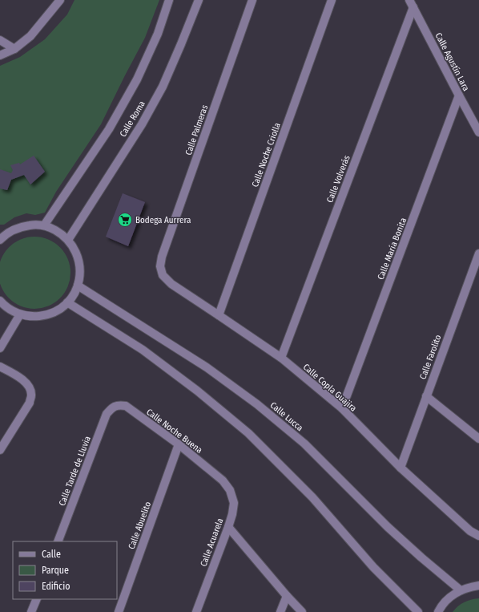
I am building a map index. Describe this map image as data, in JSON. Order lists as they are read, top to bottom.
{
  "streets": {
    "street": [
      "Calle Agustín Lara",
      "Calle Roma",
      "Calle Palmeras",
      "Calle Noche Criolla",
      "Calle Volverás",
      "Calle María Bonita",
      "Calle Farolito",
      "Calle Copla Guajira",
      "Calle Lucca",
      "Calle Noche Buena",
      "Calle Tarde de Lluvia",
      "Calle Abuelito",
      "Calle Acuarela"
    ]
  },
  "crossings": [
    ["Calle Agustín Lara", "Calle Volverás"],
    ["Calle Agustín Lara", "Calle María Bonita"],
    ["Calle Palmeras", "Calle Copla Guajira"],
    ["Calle Noche Criolla", "Calle Copla Guajira"],
    ["Calle Volverás", "Calle Copla Guajira"],
    ["Calle María Bonita", "Calle Copla Guajira"],
    ["Calle Farolito", "Calle Copla Guajira"],
    ["Calle Noche Buena", "Calle Tarde de Lluvia"],
    ["Calle Noche Buena", "Calle Abuelito"],
    ["Calle Noche Buena", "Calle Acuarela"]
  ],
  "places": {
    "supermarket": ["Bodega Aurrera"]
  },
  "legend": ["Calle", "Parque", "Edificio"]
}
